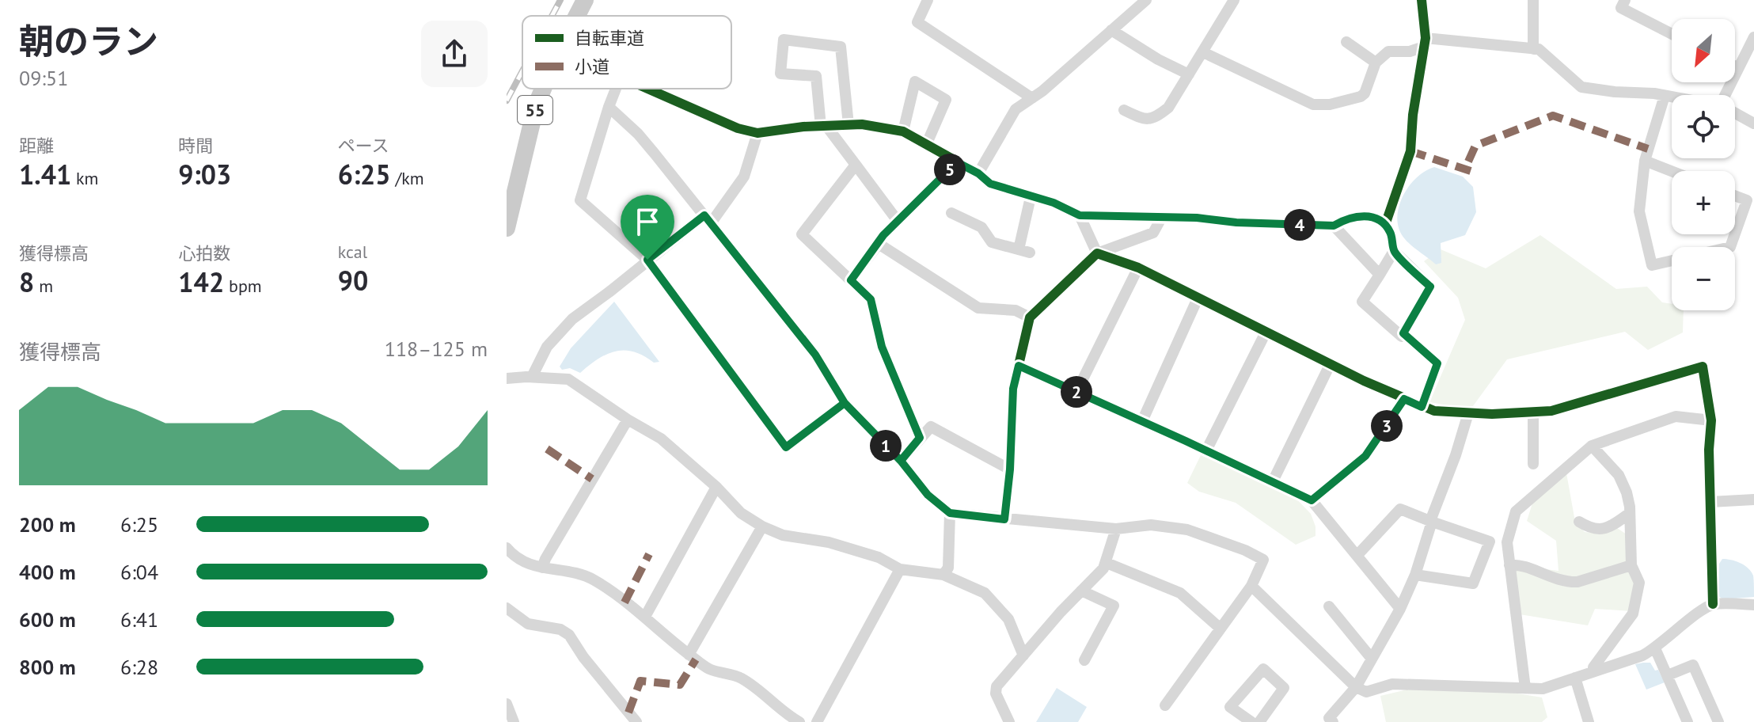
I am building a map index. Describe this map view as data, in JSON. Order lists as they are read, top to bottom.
{
  "streets": {
    "main road": ["55"]
  },
  "legend": ["自転車道", "小道"],
  "north": "bottom left",
  "page": {
    "heading": ["朝のラン", "09:51"],
    "map_buttons": ["+", "−"],
    "stats": [
      ["距離", "1.41 km"],
      ["時間", "9:03"],
      ["ペース", "6:25 /km"],
      ["獲得標高", "8 m"],
      ["心拍数", "142 bpm"],
      ["kcal", "90"]
    ],
    "pins": [
      "5",
      "4",
      "2",
      "3",
      "1"
    ],
    "chart": ["獲得標高", "118–125 m"],
    "list": [
      {
        "name": "200 m",
        "note": "6:25"
      },
      {
        "name": "400 m",
        "note": "6:04"
      },
      {
        "name": "600 m",
        "note": "6:41"
      },
      {
        "name": "800 m",
        "note": "6:28"
      }
    ]
  }
}
